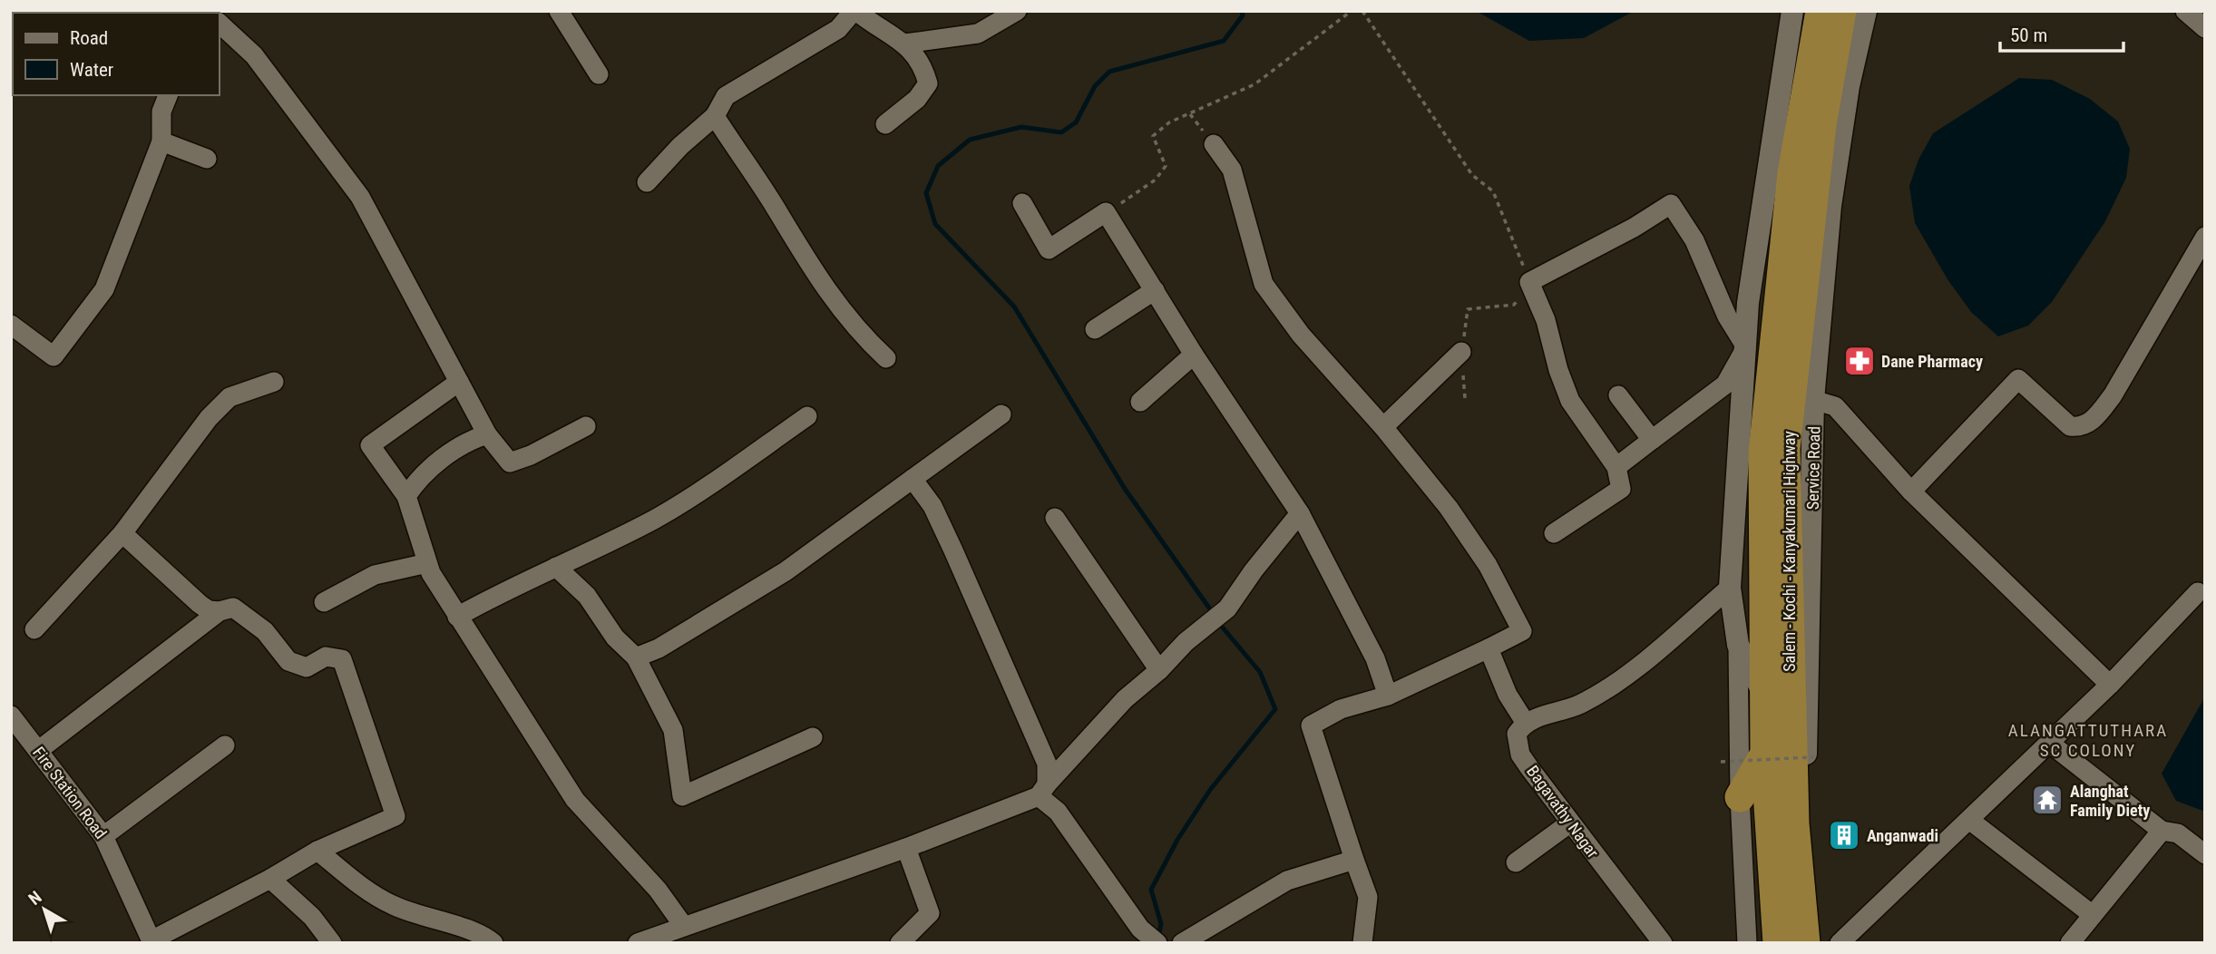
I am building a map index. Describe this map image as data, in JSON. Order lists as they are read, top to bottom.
{
  "streets": {
    "highway": ["Salem - Kochi - Kanyakumari Highway"],
    "street": ["Service Road", "Fire Station Road", "Bagavathy Nagar"]
  },
  "crossings": [
    ["Service Road", "Salem - Kochi - Kanyakumari Highway"]
  ],
  "districts": ["ALANGATTUTHARA SC COLONY"],
  "places": {
    "pharmacy": ["Dane Pharmacy"],
    "temple": ["Alanghat Family Diety"],
    "building": ["Anganwadi"]
  },
  "legend": ["Road", "Water"],
  "scale_bar": "50 m",
  "north": "top left"
}
